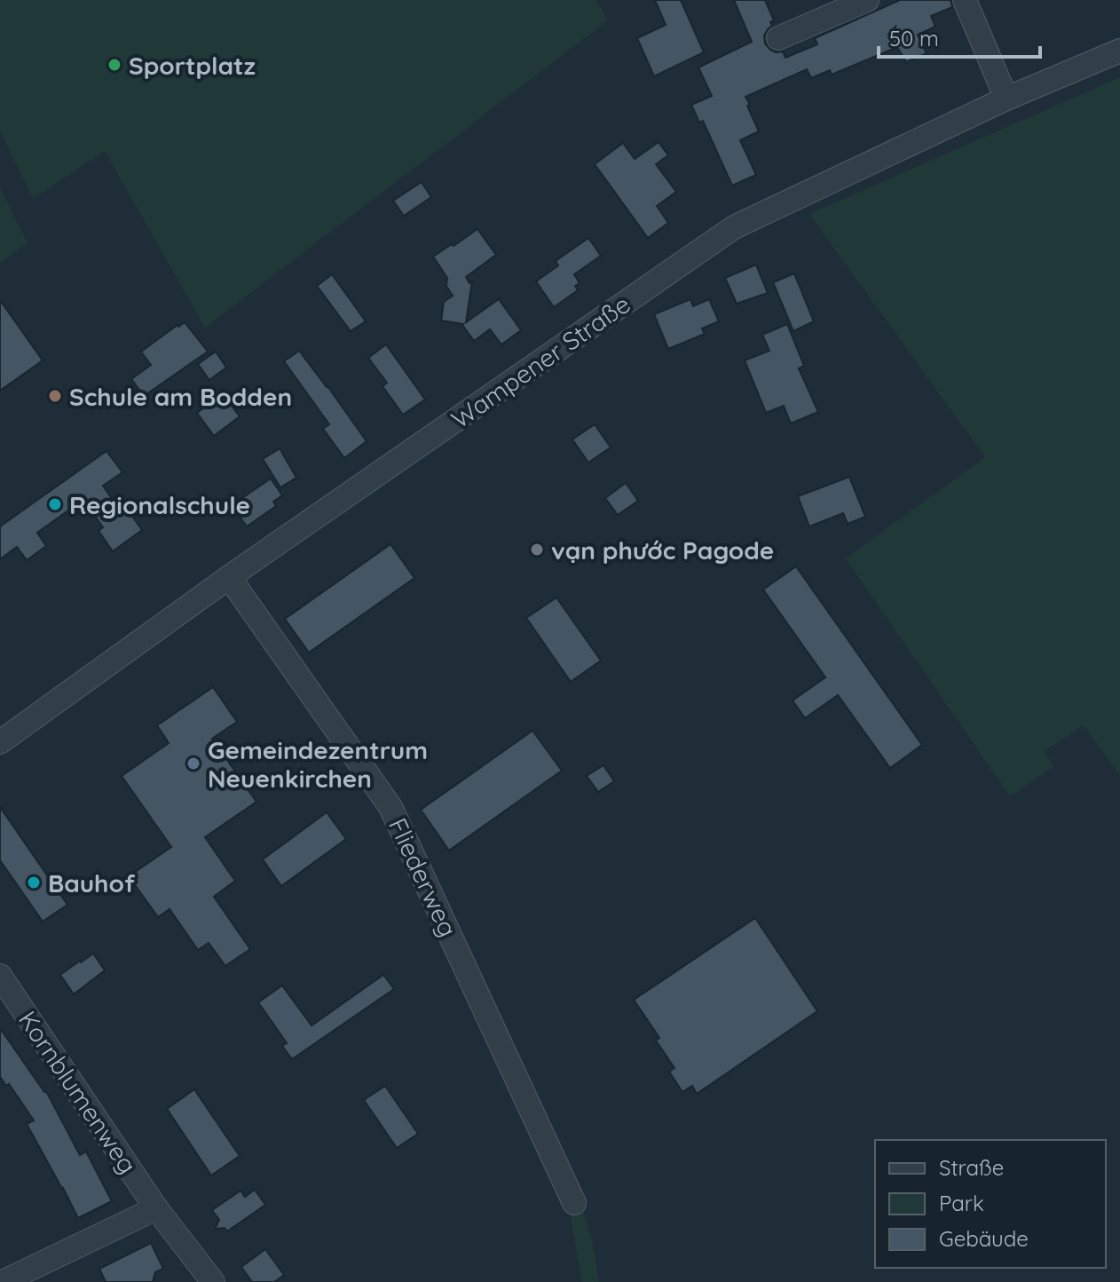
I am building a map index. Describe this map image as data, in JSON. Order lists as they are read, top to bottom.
{
  "streets": {
    "street": ["Wampener Straße", "Fliederweg", "Kornblumenweg"]
  },
  "crossings": [
    ["Wampener Straße", "Fliederweg"]
  ],
  "places": [
    "Sportplatz",
    "Schule am Bodden",
    "Regionalschule",
    "vạn phước Pagode",
    "Gemeindezentrum Neuenkirchen",
    "Bauhof"
  ],
  "legend": ["Straße", "Park", "Gebäude"],
  "scale_bar": "50 m"
}
